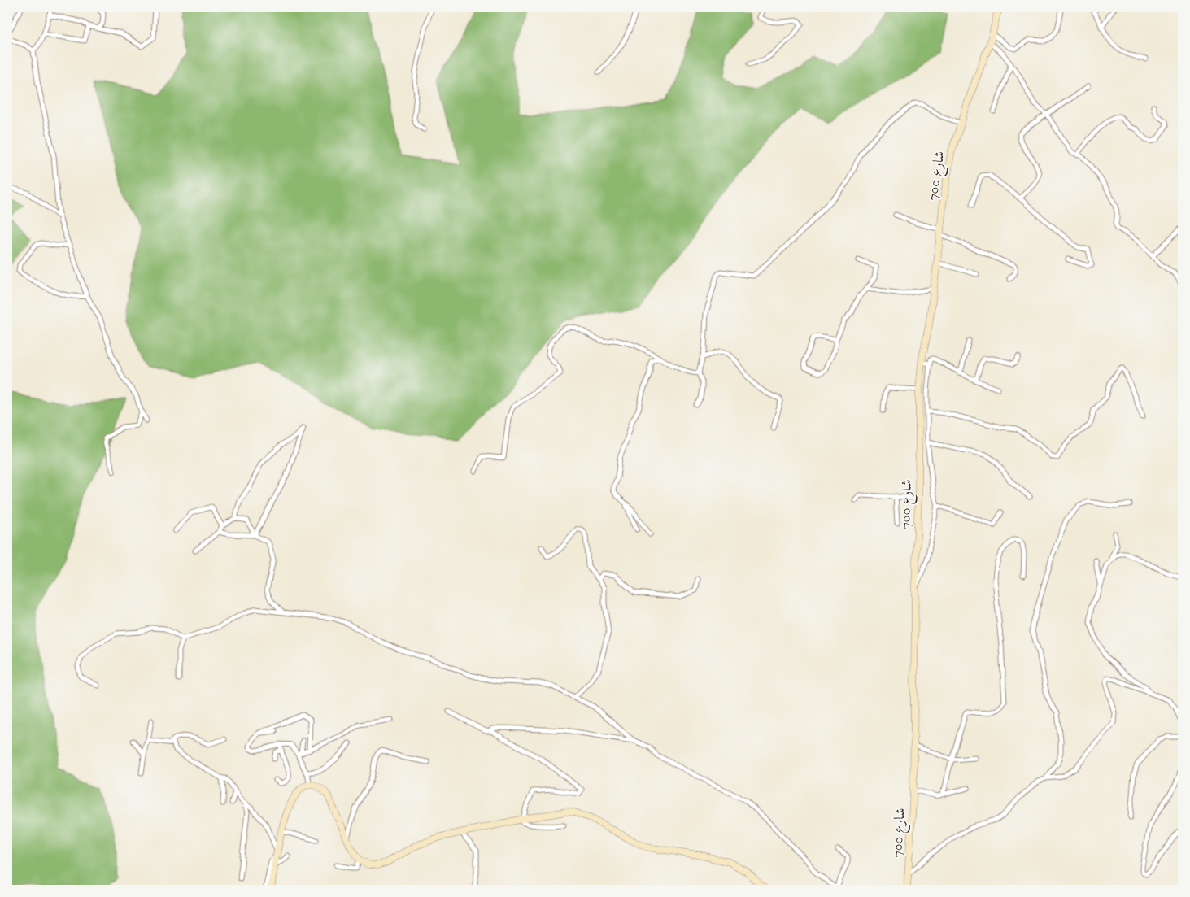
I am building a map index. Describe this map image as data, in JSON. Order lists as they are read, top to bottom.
{
  "streets": {
    "main road": ["شارع 700"]
  }
}
